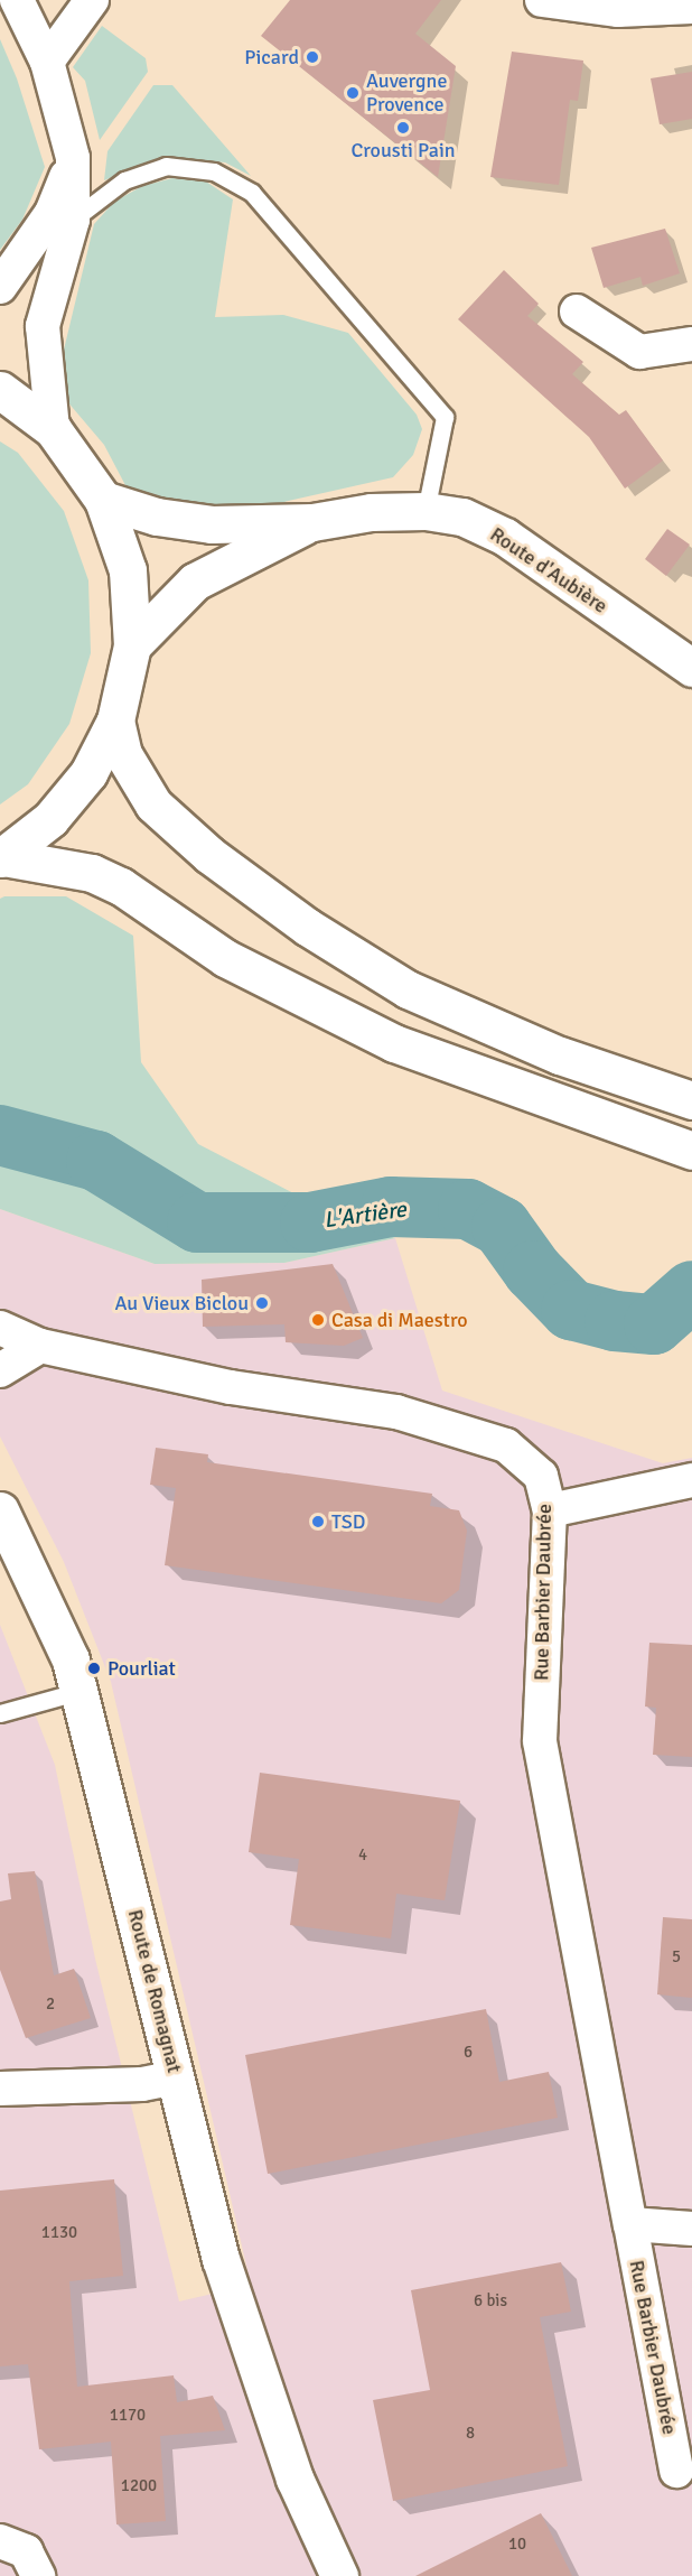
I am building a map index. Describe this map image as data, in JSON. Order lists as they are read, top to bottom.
{
  "streets": {
    "main road": ["Route d'Aubière", "Route de Romagnat"],
    "street": ["Rue Barbier Daubrée"]
  },
  "water": ["L'Artière"],
  "places": [
    "Picard",
    "Auvergne Provence",
    "Crousti Pain",
    "Au Vieux Biclou",
    "Casa di Maestro",
    "TSD",
    "Pourliat"
  ],
  "house_numbers": [
    "4",
    "5",
    "2",
    "6",
    "1130",
    "6 bis",
    "1170",
    "8",
    "1200",
    "10"
  ]
}
